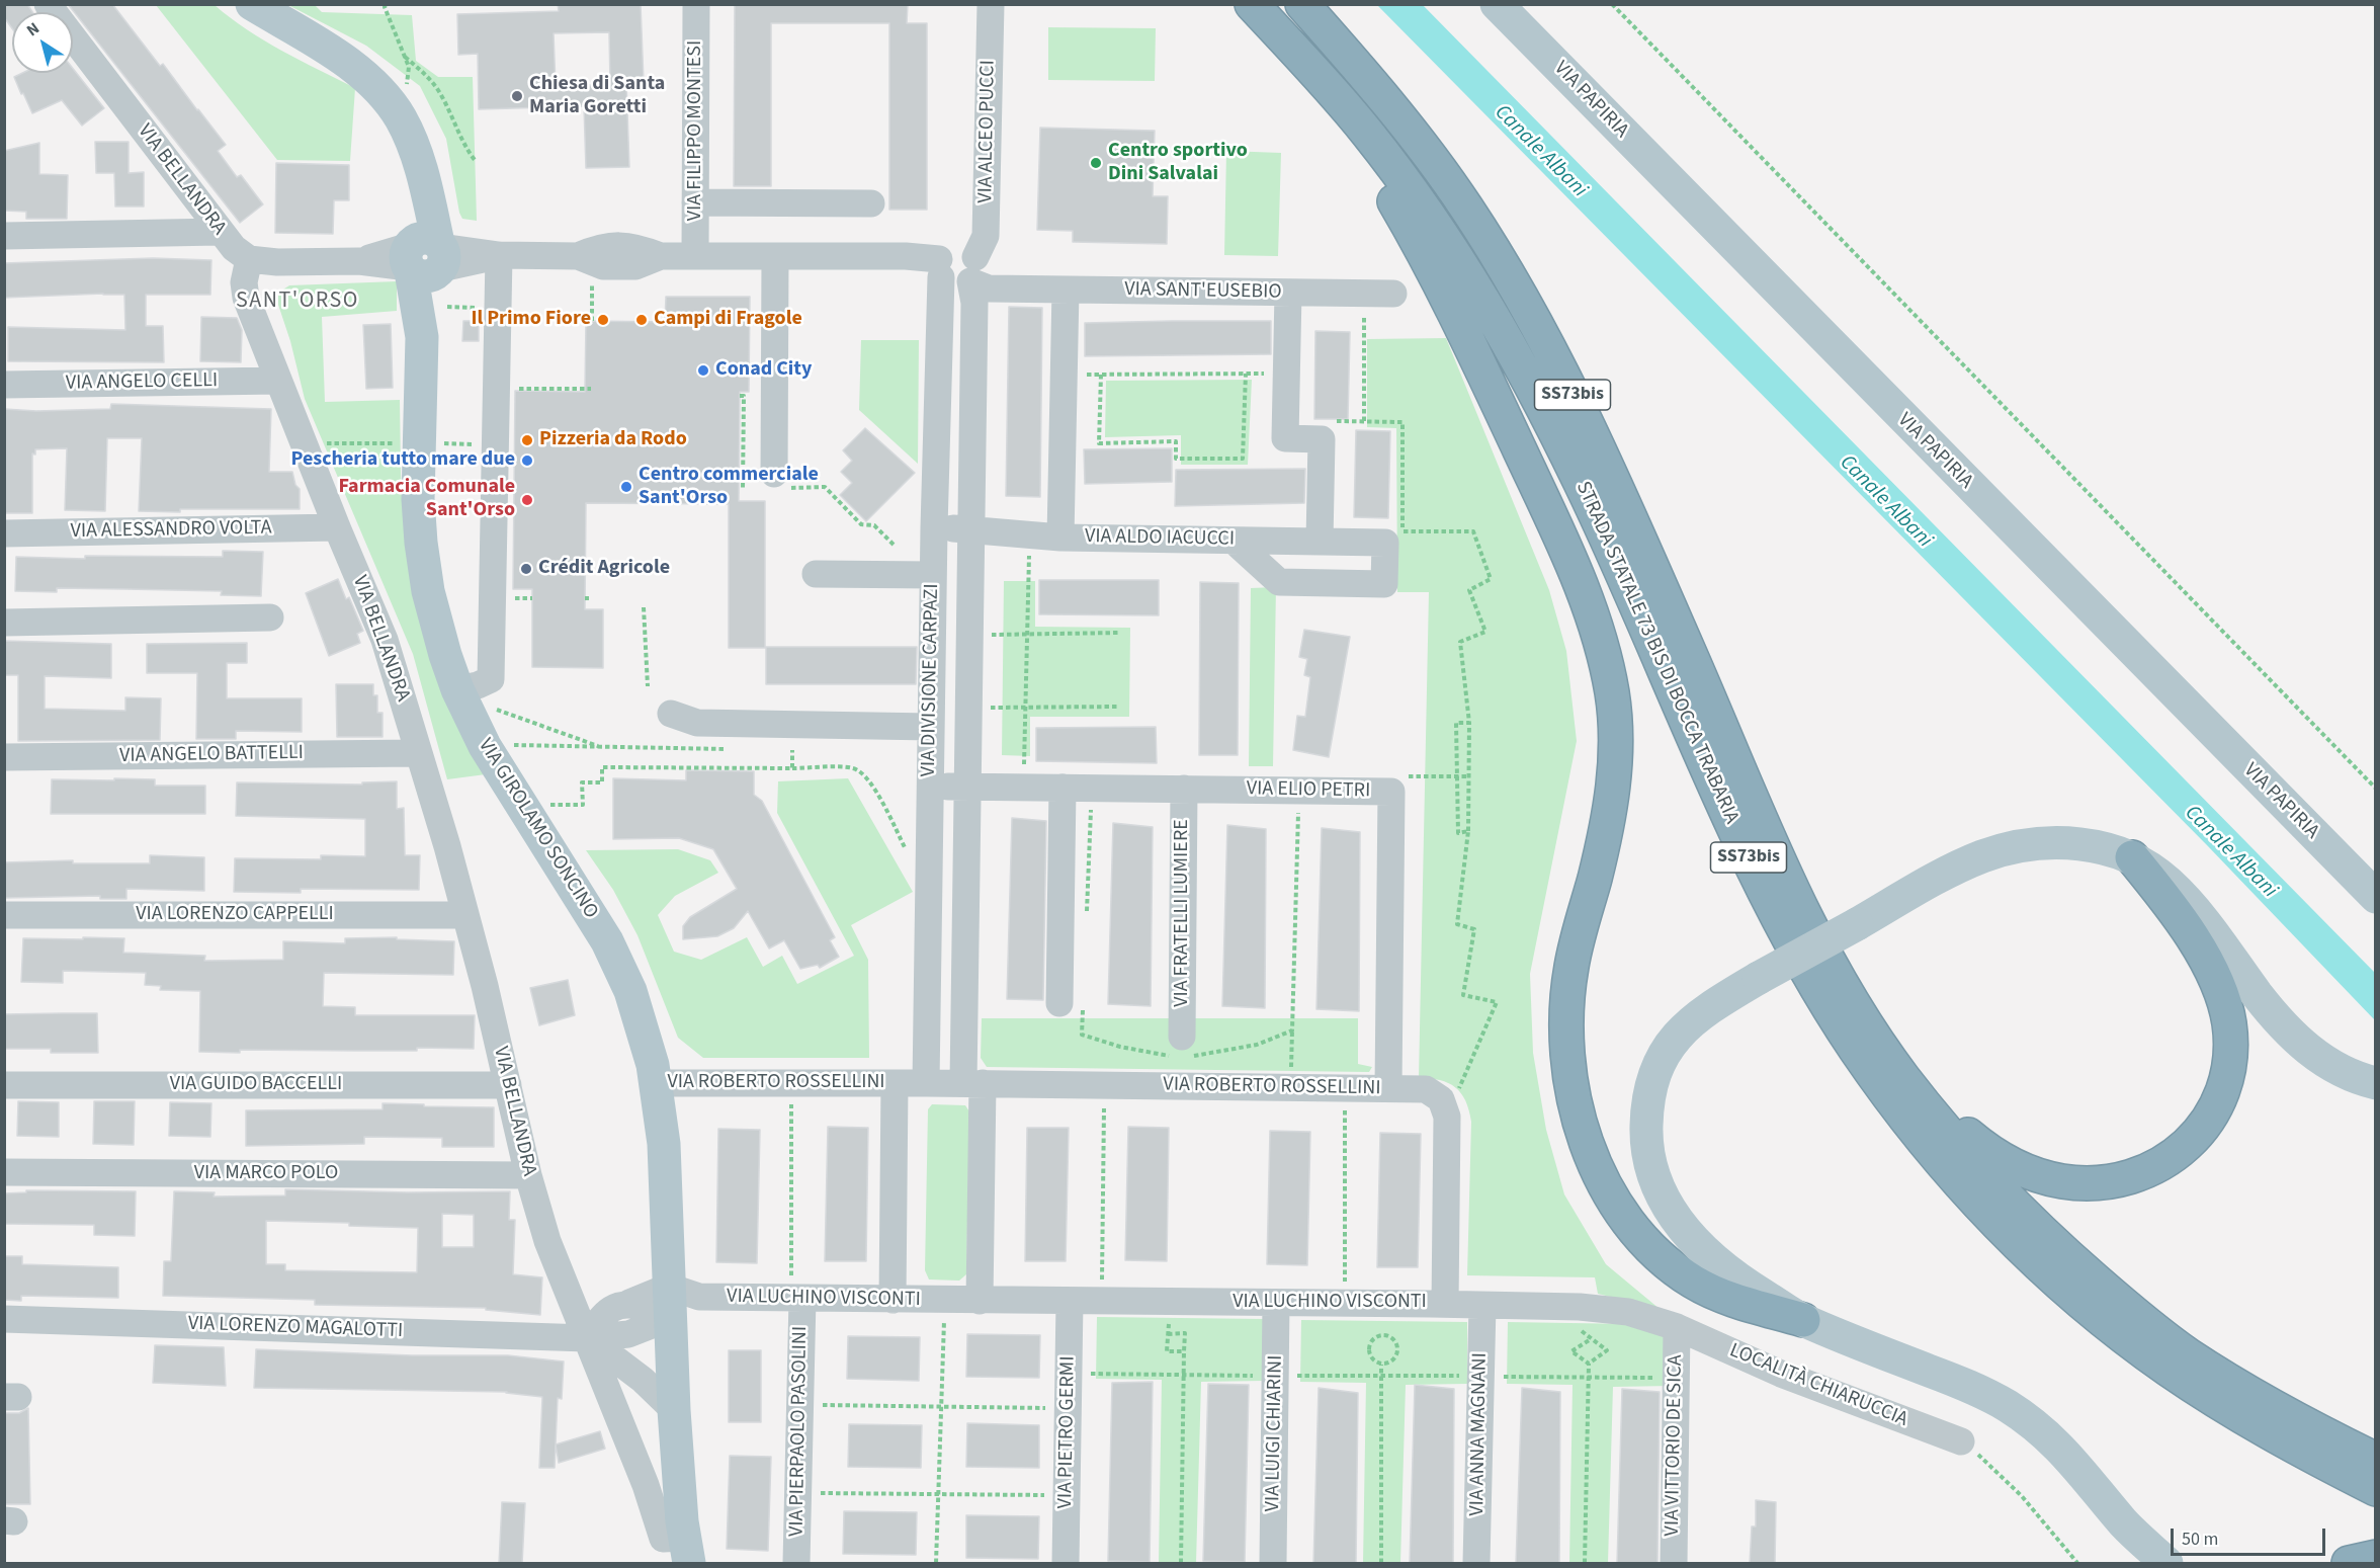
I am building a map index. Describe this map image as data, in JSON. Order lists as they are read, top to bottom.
{
  "streets": {
    "highway": ["SS73bis", "STRADA STATALE 73 BIS DI BOCCA TRABARIA"],
    "main road": ["VIA PAPIRIA", "VIA GIROLAMO SONCINO"],
    "street": [
      "VIA FILIPPO MONTESI",
      "VIA ALCEO PUCCI",
      "VIA BELLANDRA",
      "VIA SANT'EUSEBIO",
      "VIA ANGELO CELLI",
      "VIA ALESSANDRO VOLTA",
      "VIA ALDO IACUCCI",
      "VIA DIVISIONE CARPAZI",
      "VIA ANGELO BATTELLI",
      "VIA ELIO PETRI",
      "VIA FRATELLI LUMIERE",
      "VIA LORENZO CAPPELLI",
      "VIA ROBERTO ROSSELLINI",
      "VIA GUIDO BACCELLI",
      "VIA MARCO POLO",
      "VIA LUCHINO VISCONTI",
      "VIA LORENZO MAGALOTTI",
      "LOCALITÀ CHIARUCCIA",
      "VIA PIERPAOLO PASOLINI",
      "VIA PIETRO GERMI",
      "VIA LUIGI CHIARINI",
      "VIA ANNA MAGNANI",
      "VIA VITTORIO DE SICA"
    ]
  },
  "crossings": [
    ["VIA FILIPPO MONTESI", "VIA SANT'EUSEBIO"],
    ["VIA ALCEO PUCCI", "VIA SANT'EUSEBIO"],
    ["VIA ALCEO PUCCI", "VIA DIVISIONE CARPAZI"],
    ["VIA BELLANDRA", "VIA SANT'EUSEBIO"],
    ["VIA BELLANDRA", "VIA ANGELO CELLI"],
    ["VIA BELLANDRA", "VIA ALESSANDRO VOLTA"],
    ["VIA BELLANDRA", "VIA ANGELO BATTELLI"],
    ["VIA BELLANDRA", "VIA LORENZO CAPPELLI"],
    ["VIA BELLANDRA", "VIA GUIDO BACCELLI"],
    ["VIA BELLANDRA", "VIA MARCO POLO"],
    ["VIA BELLANDRA", "VIA LORENZO MAGALOTTI"],
    ["VIA SANT'EUSEBIO", "VIA DIVISIONE CARPAZI"],
    ["VIA SANT'EUSEBIO", "VIA GIROLAMO SONCINO"],
    ["VIA ALDO IACUCCI", "VIA DIVISIONE CARPAZI"],
    ["VIA DIVISIONE CARPAZI", "VIA ELIO PETRI"],
    ["VIA DIVISIONE CARPAZI", "VIA ROBERTO ROSSELLINI"],
    ["VIA ELIO PETRI", "VIA FRATELLI LUMIERE"],
    ["VIA ELIO PETRI", "VIA ROBERTO ROSSELLINI"],
    ["VIA GIROLAMO SONCINO", "VIA ROBERTO ROSSELLINI"],
    ["VIA GIROLAMO SONCINO", "VIA LUCHINO VISCONTI"],
    ["VIA GIROLAMO SONCINO", "VIA LORENZO MAGALOTTI"],
    ["VIA ROBERTO ROSSELLINI", "VIA LUCHINO VISCONTI"],
    ["VIA LUCHINO VISCONTI", "VIA LORENZO MAGALOTTI"],
    ["VIA LUCHINO VISCONTI", "LOCALITÀ CHIARUCCIA"],
    ["VIA LUCHINO VISCONTI", "VIA PIERPAOLO PASOLINI"],
    ["VIA LUCHINO VISCONTI", "VIA PIETRO GERMI"],
    ["VIA LUCHINO VISCONTI", "VIA LUIGI CHIARINI"],
    ["VIA LUCHINO VISCONTI", "VIA ANNA MAGNANI"],
    ["VIA LUCHINO VISCONTI", "VIA VITTORIO DE SICA"],
    ["LOCALITÀ CHIARUCCIA", "VIA VITTORIO DE SICA"]
  ],
  "districts": ["SANT'ORSO"],
  "water": ["Canale Albani"],
  "places": [
    "Chiesa di Santa Maria Goretti",
    "Centro sportivo Dini Salvalai",
    "Il Primo Fiore",
    "Campi di Fragole",
    "Conad City",
    "Pizzeria da Rodo",
    "Pescheria tutto mare due",
    "Centro commerciale Sant'Orso",
    "Farmacia Comunale Sant'Orso",
    "Crédit Agricole"
  ],
  "scale_bar": "50 m",
  "north": "top left"
}
